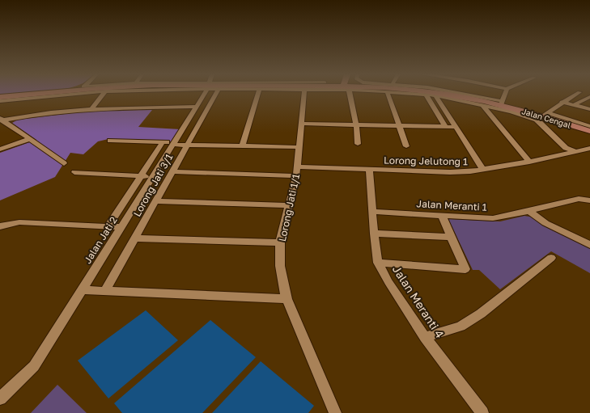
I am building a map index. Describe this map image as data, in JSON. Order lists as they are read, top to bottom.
{
  "streets": {
    "street": [
      "Jalan Cengal",
      "Lorong Jelutong 1",
      "Lorong Jati 3/1",
      "Jalan Meranti 1",
      "Lorong Jati 1/1",
      "Jalan Jati 2",
      "Jalan Meranti 4"
    ]
  },
  "crossings": [
    ["Lorong Jelutong 1", "Lorong Jati 3/1"],
    ["Lorong Jelutong 1", "Lorong Jati 1/1"],
    ["Lorong Jelutong 1", "Jalan Meranti 4"],
    ["Jalan Meranti 1", "Jalan Meranti 4"]
  ]
}
